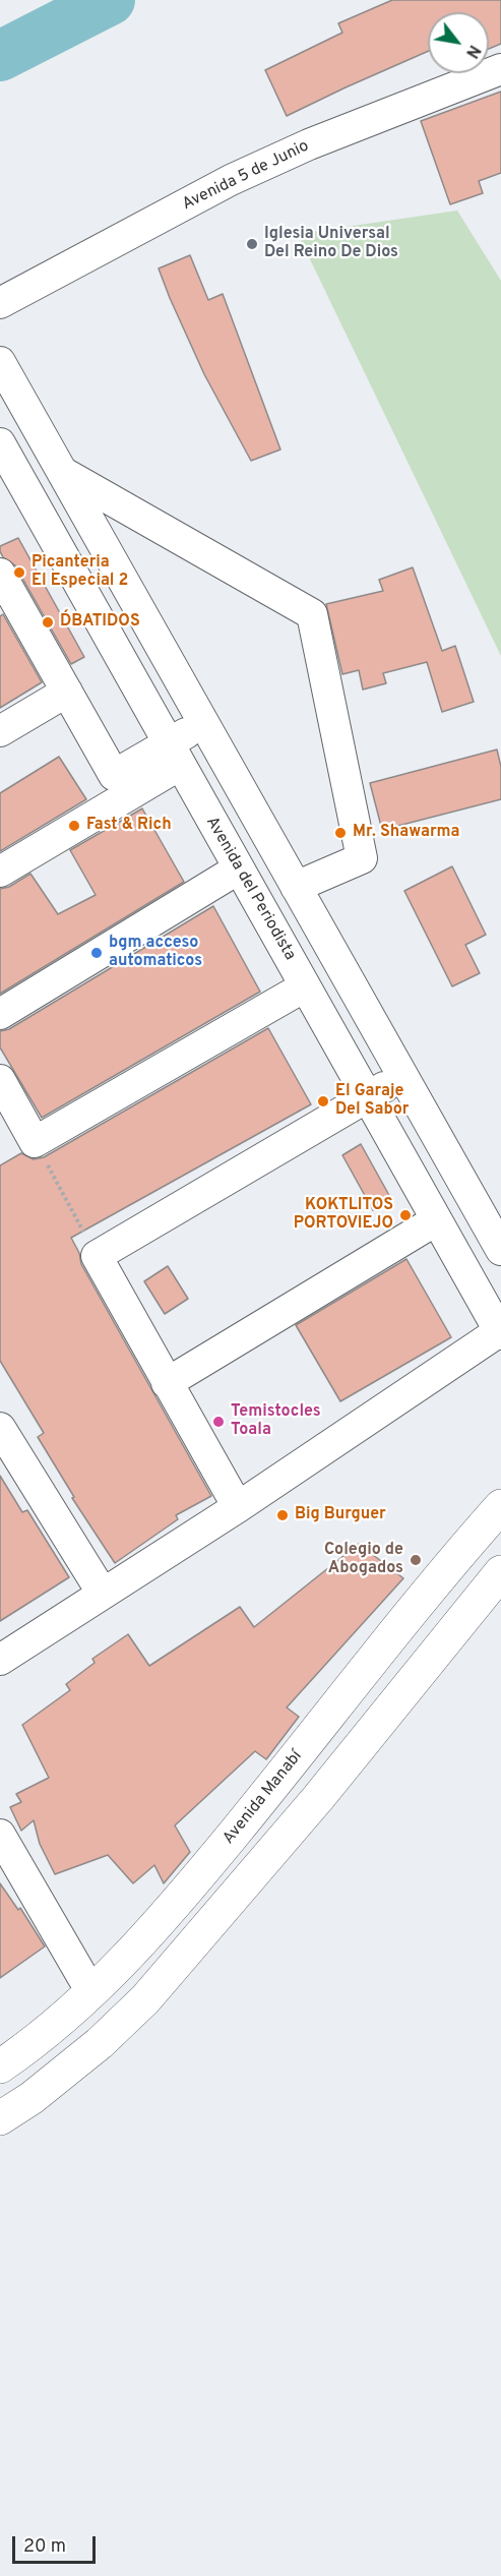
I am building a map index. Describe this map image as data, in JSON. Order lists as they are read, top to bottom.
{
  "streets": {
    "main road": ["Avenida Manabí"],
    "street": ["Avenida 5 de Junio", "Avenida del Periodista"]
  },
  "places": [
    "Iglesia Universal Del Reino De Dios",
    "Picanteria El Especial 2",
    "D´BATIDOS",
    "Fast & Rich",
    "Mr. Shawarma",
    "bgm acceso automaticos",
    "El Garaje Del Sabor",
    "KOKTLITOS PORTOVIEJO",
    "Temistocles Toala",
    "Big Burguer",
    "Colegio de Abogados"
  ],
  "scale_bar": "20 m",
  "north": "bottom right"
}
